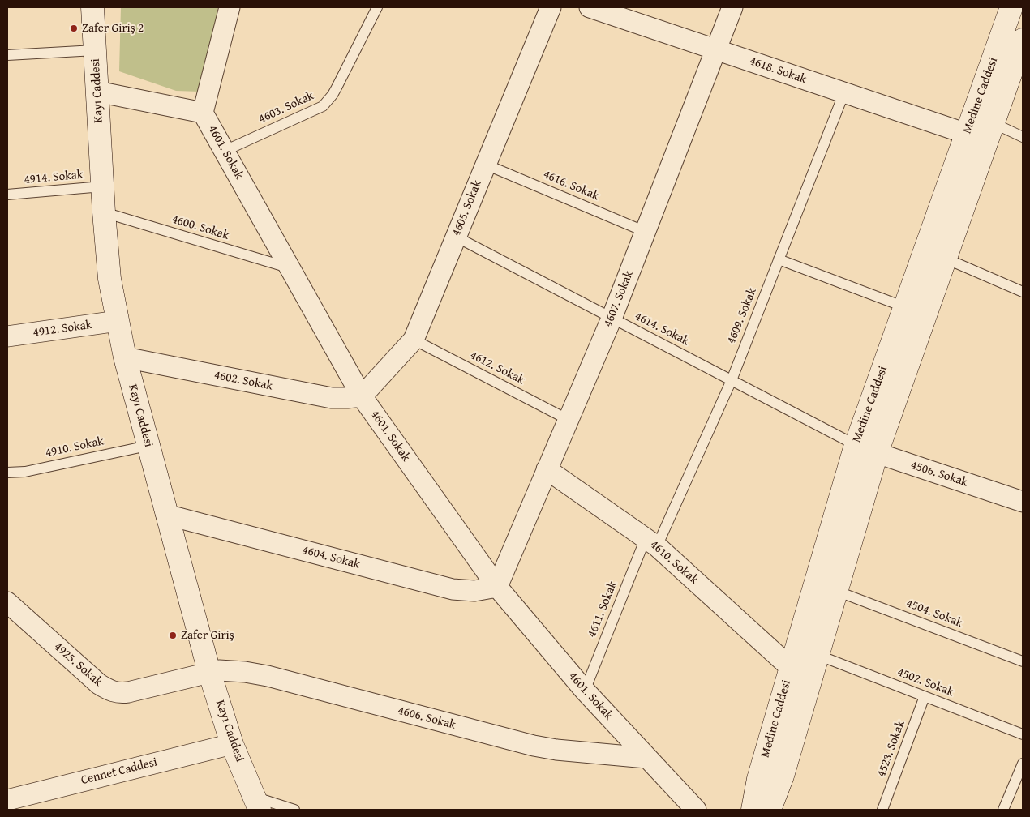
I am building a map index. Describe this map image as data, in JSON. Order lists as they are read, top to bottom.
{
  "streets": {
    "street": [
      "4618. Sokak",
      "Kayı Caddesi",
      "Medine Caddesi",
      "4601. Sokak",
      "4605. Sokak",
      "4607. Sokak",
      "4912. Sokak",
      "4602. Sokak",
      "4506. Sokak",
      "4604. Sokak",
      "4610. Sokak",
      "4925. Sokak",
      "4606. Sokak",
      "Cennet Caddesi"
    ],
    "lane": [
      "4603. Sokak",
      "4914. Sokak",
      "4616. Sokak",
      "4600. Sokak",
      "4609. Sokak",
      "4614. Sokak",
      "4612. Sokak",
      "4910. Sokak",
      "4611. Sokak",
      "4504. Sokak",
      "4502. Sokak",
      "4523. Sokak"
    ]
  },
  "crossings": [
    ["4618. Sokak", "Medine Caddesi"],
    ["4618. Sokak", "4607. Sokak"],
    ["4618. Sokak", "4609. Sokak"],
    ["Kayı Caddesi", "4914. Sokak"],
    ["Kayı Caddesi", "4600. Sokak"],
    ["Kayı Caddesi", "4912. Sokak"],
    ["Kayı Caddesi", "4602. Sokak"],
    ["Kayı Caddesi", "4910. Sokak"],
    ["Kayı Caddesi", "4604. Sokak"],
    ["Kayı Caddesi", "4925. Sokak"],
    ["Kayı Caddesi", "4606. Sokak"],
    ["Kayı Caddesi", "Cennet Caddesi"],
    ["Medine Caddesi", "4614. Sokak"],
    ["Medine Caddesi", "4506. Sokak"],
    ["Medine Caddesi", "4610. Sokak"],
    ["Medine Caddesi", "4504. Sokak"],
    ["Medine Caddesi", "4502. Sokak"],
    ["4603. Sokak", "4601. Sokak"],
    ["4601. Sokak", "4605. Sokak"],
    ["4601. Sokak", "4600. Sokak"],
    ["4601. Sokak", "4607. Sokak"],
    ["4601. Sokak", "4602. Sokak"],
    ["4601. Sokak", "4604. Sokak"],
    ["4601. Sokak", "4611. Sokak"],
    ["4601. Sokak", "4606. Sokak"],
    ["4616. Sokak", "4605. Sokak"],
    ["4616. Sokak", "4607. Sokak"],
    ["4605. Sokak", "4614. Sokak"],
    ["4605. Sokak", "4612. Sokak"],
    ["4605. Sokak", "4602. Sokak"],
    ["4607. Sokak", "4614. Sokak"],
    ["4607. Sokak", "4612. Sokak"],
    ["4607. Sokak", "4604. Sokak"],
    ["4607. Sokak", "4610. Sokak"],
    ["4609. Sokak", "4614. Sokak"],
    ["4609. Sokak", "4610. Sokak"],
    ["4609. Sokak", "4611. Sokak"],
    ["4614. Sokak", "4506. Sokak"],
    ["4610. Sokak", "4611. Sokak"],
    ["4925. Sokak", "4606. Sokak"],
    ["4502. Sokak", "4523. Sokak"]
  ],
  "places": ["Zafer Giriş 2", "Zafer Giriş"]
}
